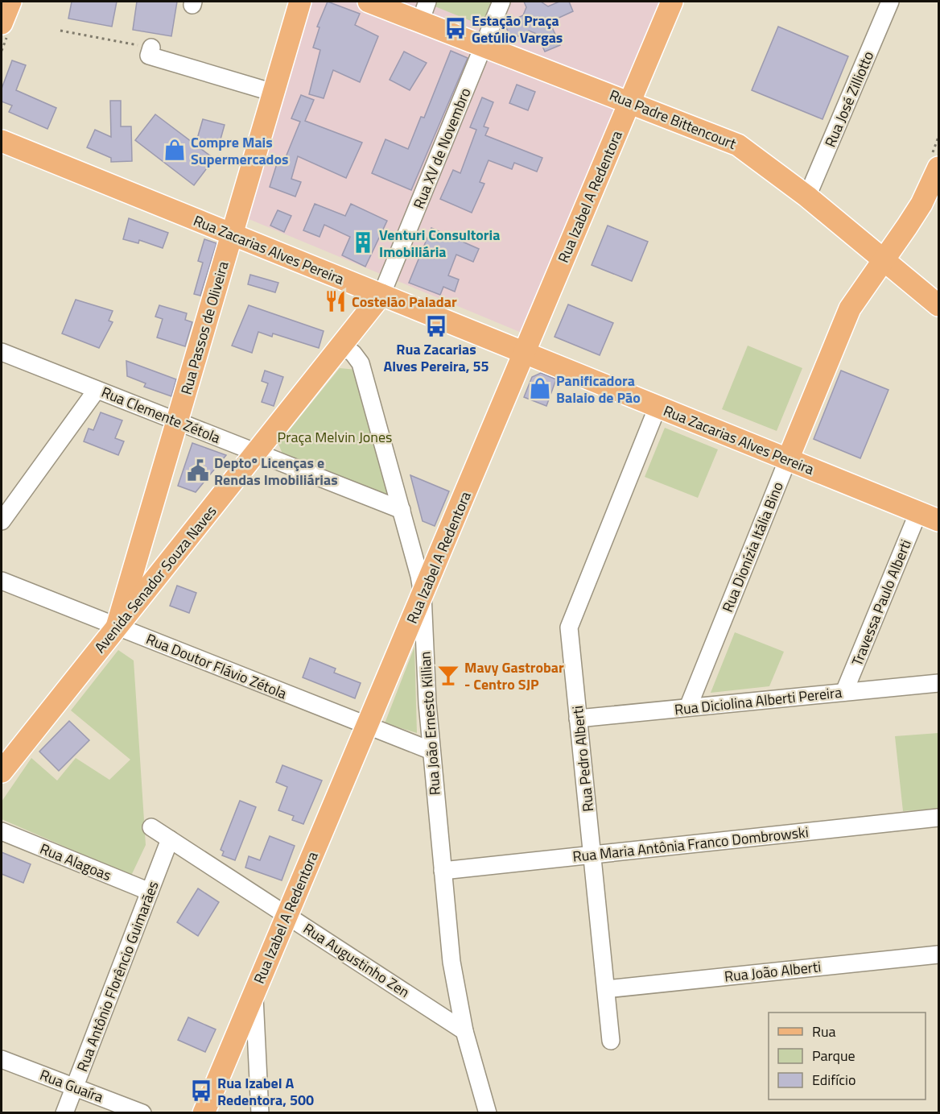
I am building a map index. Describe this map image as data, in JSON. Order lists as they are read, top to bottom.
{
  "streets": {
    "main road": [
      "Rua Padre Bittencourt",
      "Rua Izabel A Redentora",
      "Rua Zacarias Alves Pereira",
      "Rua Passos de Oliveira",
      "Rua Dionízia Itália Bino",
      "Avenida Senador Souza Naves"
    ],
    "street": [
      "Rua José Zilliotto",
      "Rua XV de Novembro",
      "Rua Clemente Zétola",
      "Travessa Paulo Alberti",
      "Rua Doutor Flávio Zétola",
      "Rua Diciolina Alberti Pereira",
      "Rua João Ernesto Killian",
      "Rua Pedro Alberti",
      "Rua Maria Antônia Franco Dombrowski",
      "Rua Alagoas",
      "Rua Augustinho Zen",
      "Rua João Alberti",
      "Rua Antônio Florêncio Guimarães",
      "Rua Guaíra"
    ]
  },
  "crossings": [
    ["Rua José Zilliotto", "Rua Padre Bittencourt"],
    ["Rua Padre Bittencourt", "Rua XV de Novembro"],
    ["Rua Padre Bittencourt", "Rua Izabel A Redentora"],
    ["Rua Padre Bittencourt", "Rua Dionízia Itália Bino"],
    ["Rua XV de Novembro", "Rua Zacarias Alves Pereira"],
    ["Rua XV de Novembro", "Avenida Senador Souza Naves"],
    ["Rua Izabel A Redentora", "Rua Zacarias Alves Pereira"],
    ["Rua Izabel A Redentora", "Rua Doutor Flávio Zétola"],
    ["Rua Izabel A Redentora", "Rua João Ernesto Killian"],
    ["Rua Izabel A Redentora", "Rua Augustinho Zen"],
    ["Rua Zacarias Alves Pereira", "Rua Passos de Oliveira"],
    ["Rua Zacarias Alves Pereira", "Rua Dionízia Itália Bino"],
    ["Rua Zacarias Alves Pereira", "Avenida Senador Souza Naves"],
    ["Rua Zacarias Alves Pereira", "Travessa Paulo Alberti"],
    ["Rua Zacarias Alves Pereira", "Rua Pedro Alberti"],
    ["Rua Passos de Oliveira", "Rua Clemente Zétola"],
    ["Rua Passos de Oliveira", "Avenida Senador Souza Naves"],
    ["Rua Passos de Oliveira", "Rua Doutor Flávio Zétola"],
    ["Rua Clemente Zétola", "Avenida Senador Souza Naves"],
    ["Rua Clemente Zétola", "Rua João Ernesto Killian"],
    ["Rua Dionízia Itália Bino", "Rua Diciolina Alberti Pereira"],
    ["Avenida Senador Souza Naves", "Rua Doutor Flávio Zétola"],
    ["Avenida Senador Souza Naves", "Rua João Ernesto Killian"],
    ["Travessa Paulo Alberti", "Rua Diciolina Alberti Pereira"],
    ["Rua Doutor Flávio Zétola", "Rua João Ernesto Killian"],
    ["Rua Diciolina Alberti Pereira", "Rua Pedro Alberti"],
    ["Rua João Ernesto Killian", "Rua Maria Antônia Franco Dombrowski"],
    ["Rua João Ernesto Killian", "Rua Augustinho Zen"],
    ["Rua Pedro Alberti", "Rua Maria Antônia Franco Dombrowski"],
    ["Rua Pedro Alberti", "Rua João Alberti"],
    ["Rua Alagoas", "Rua Antônio Florêncio Guimarães"],
    ["Rua Augustinho Zen", "Rua Antônio Florêncio Guimarães"],
    ["Rua Antônio Florêncio Guimarães", "Rua Guaíra"]
  ],
  "parks": ["Praça Melvin Jones"],
  "places": {
    "bus stop": ["Estação Praça Getúlio Vargas", "Rua Zacarias Alves Pereira, 55", "Rua Izabel A Redentora, 500"],
    "shop": ["Compre Mais Supermercados", "Panificadora Balaio de Pão"],
    "building": ["Venturi Consultoria Imobiliária"],
    "restaurant": ["Costelão Paladar"],
    "public building": ["Deptoº Licenças e Rendas Imobiliárias"],
    "bar": ["Mavy Gastrobar - Centro SJP"]
  },
  "legend": ["Rua", "Parque", "Edifício"]
}
